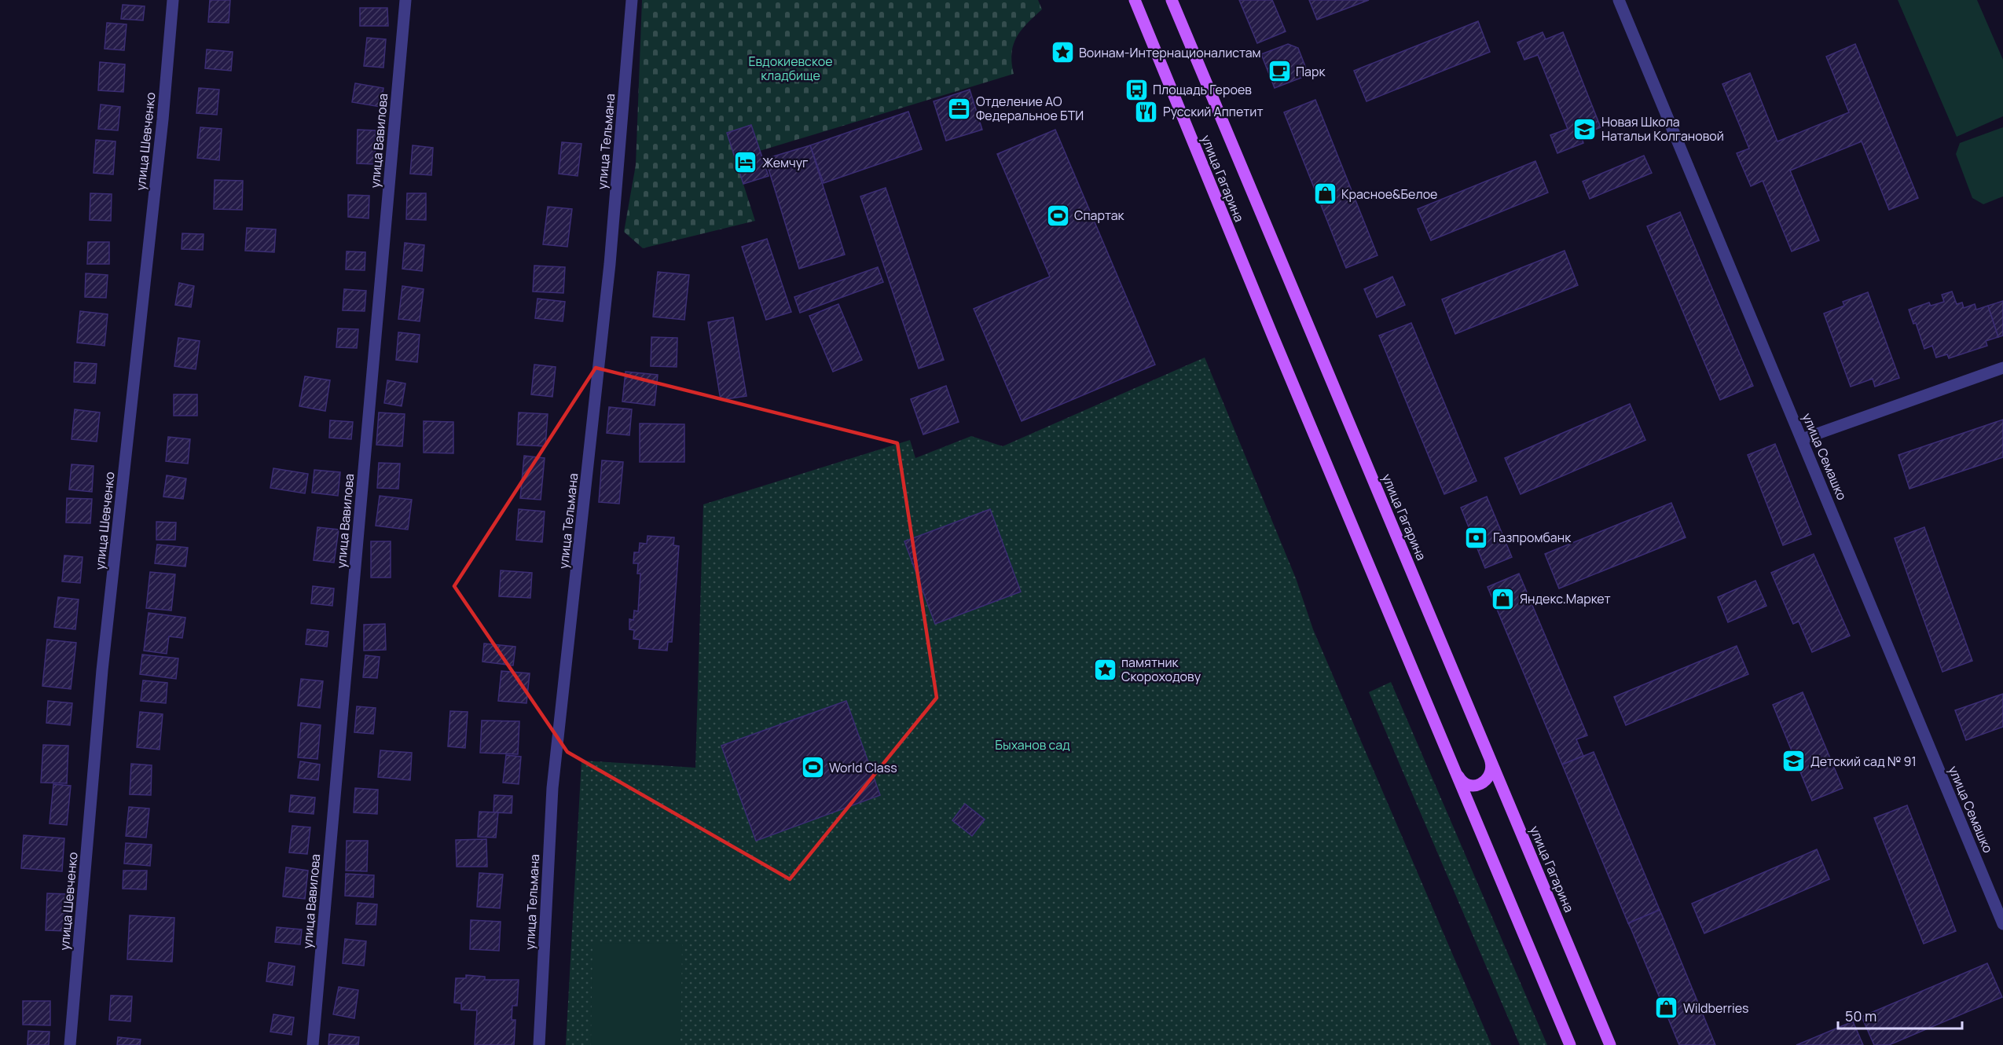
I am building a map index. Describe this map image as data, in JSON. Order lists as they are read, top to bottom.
{
  "streets": {
    "main road": ["улица Гагарина"],
    "street": [
      "улица Вавилова",
      "улица Шевченко",
      "улица Тельмана",
      "улица Семашко"
    ]
  },
  "parks": ["Евдокиевское кладбище", "Быханов сад"],
  "places": {
    "place": ["Воинам-Интернационалистам", "памятник Скороходову"],
    "cafe": ["Парк"],
    "bus stop": ["Площадь Героев"],
    "office": ["Отделение АО Федеральное БТИ"],
    "restaurant": ["Русский Аппетит"],
    "school or university": ["Новая Школа Натальи Колгановой", "Детский сад № 91"],
    "hotel": ["Жемчуг"],
    "shop": ["Красное&Белое", "Яндекс.Маркет", "Wildberries"],
    "sports": ["Спартак", "World Class"],
    "bank": ["Газпромбанк"]
  },
  "scale_bar": "50 m"
}
